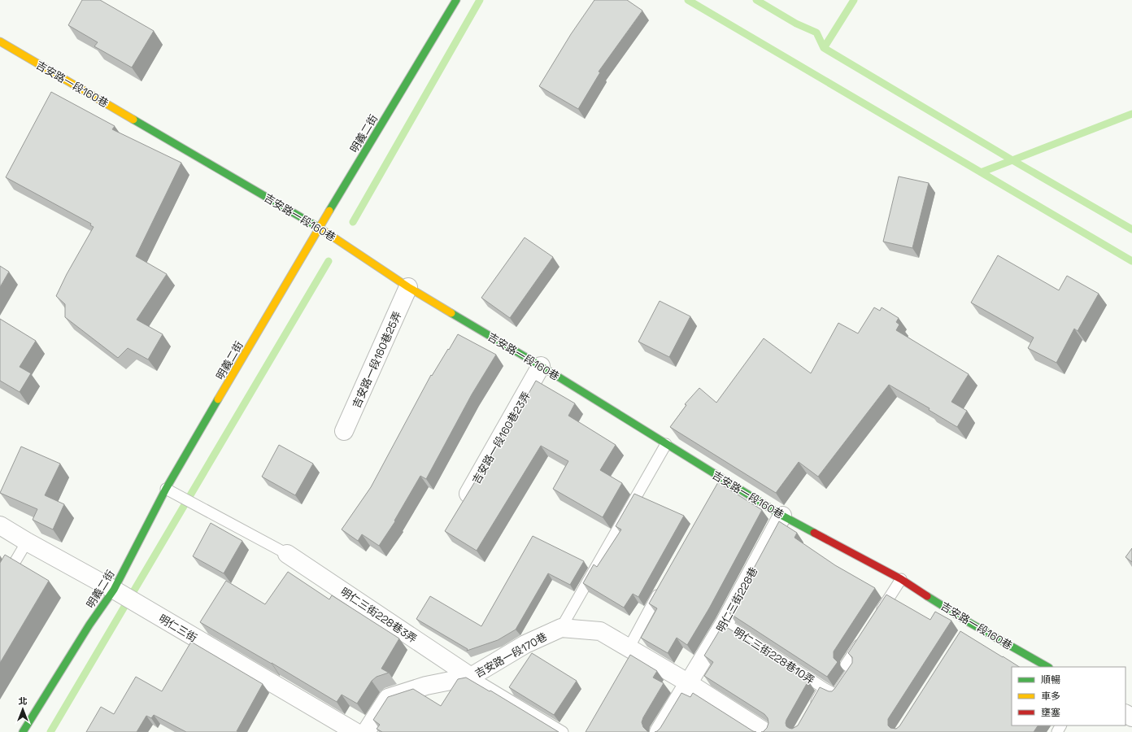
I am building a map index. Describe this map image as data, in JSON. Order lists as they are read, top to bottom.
{
  "streets": {
    "street": [
      "吉安路一段160巷",
      "明義二街",
      "吉安路一段160巷25弄",
      "吉安路一段160巷23弄",
      "明仁三街228巷",
      "明仁三街228巷3弄",
      "明仁三街",
      "吉安路一段170巷"
    ],
    "lane": ["明仁三街228巷10弄"]
  },
  "crossings": [
    ["吉安路一段160巷", "明義二街"],
    ["吉安路一段160巷", "吉安路一段160巷25弄"],
    ["吉安路一段160巷", "吉安路一段160巷23弄"],
    ["吉安路一段160巷", "明仁三街228巷"],
    ["明義二街", "明仁三街"],
    ["明仁三街228巷", "吉安路一段170巷"],
    ["明仁三街228巷", "明仁三街228巷10弄"],
    ["明仁三街228巷3弄", "吉安路一段170巷"]
  ],
  "legend": ["順暢", "車多", "壅塞"],
  "north": "top"
}
